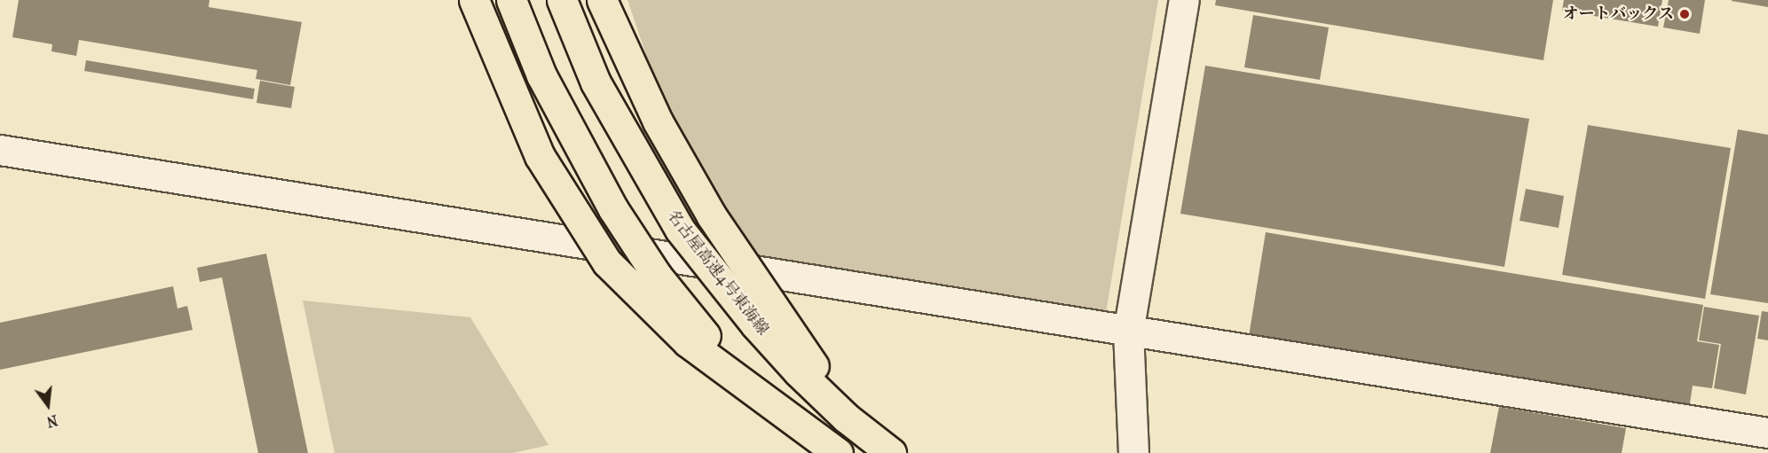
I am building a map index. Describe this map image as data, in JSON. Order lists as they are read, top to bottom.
{
  "streets": {
    "highway": ["名古屋高速4号東海線"]
  },
  "places": ["オートバックス"],
  "north": "bottom"
}
